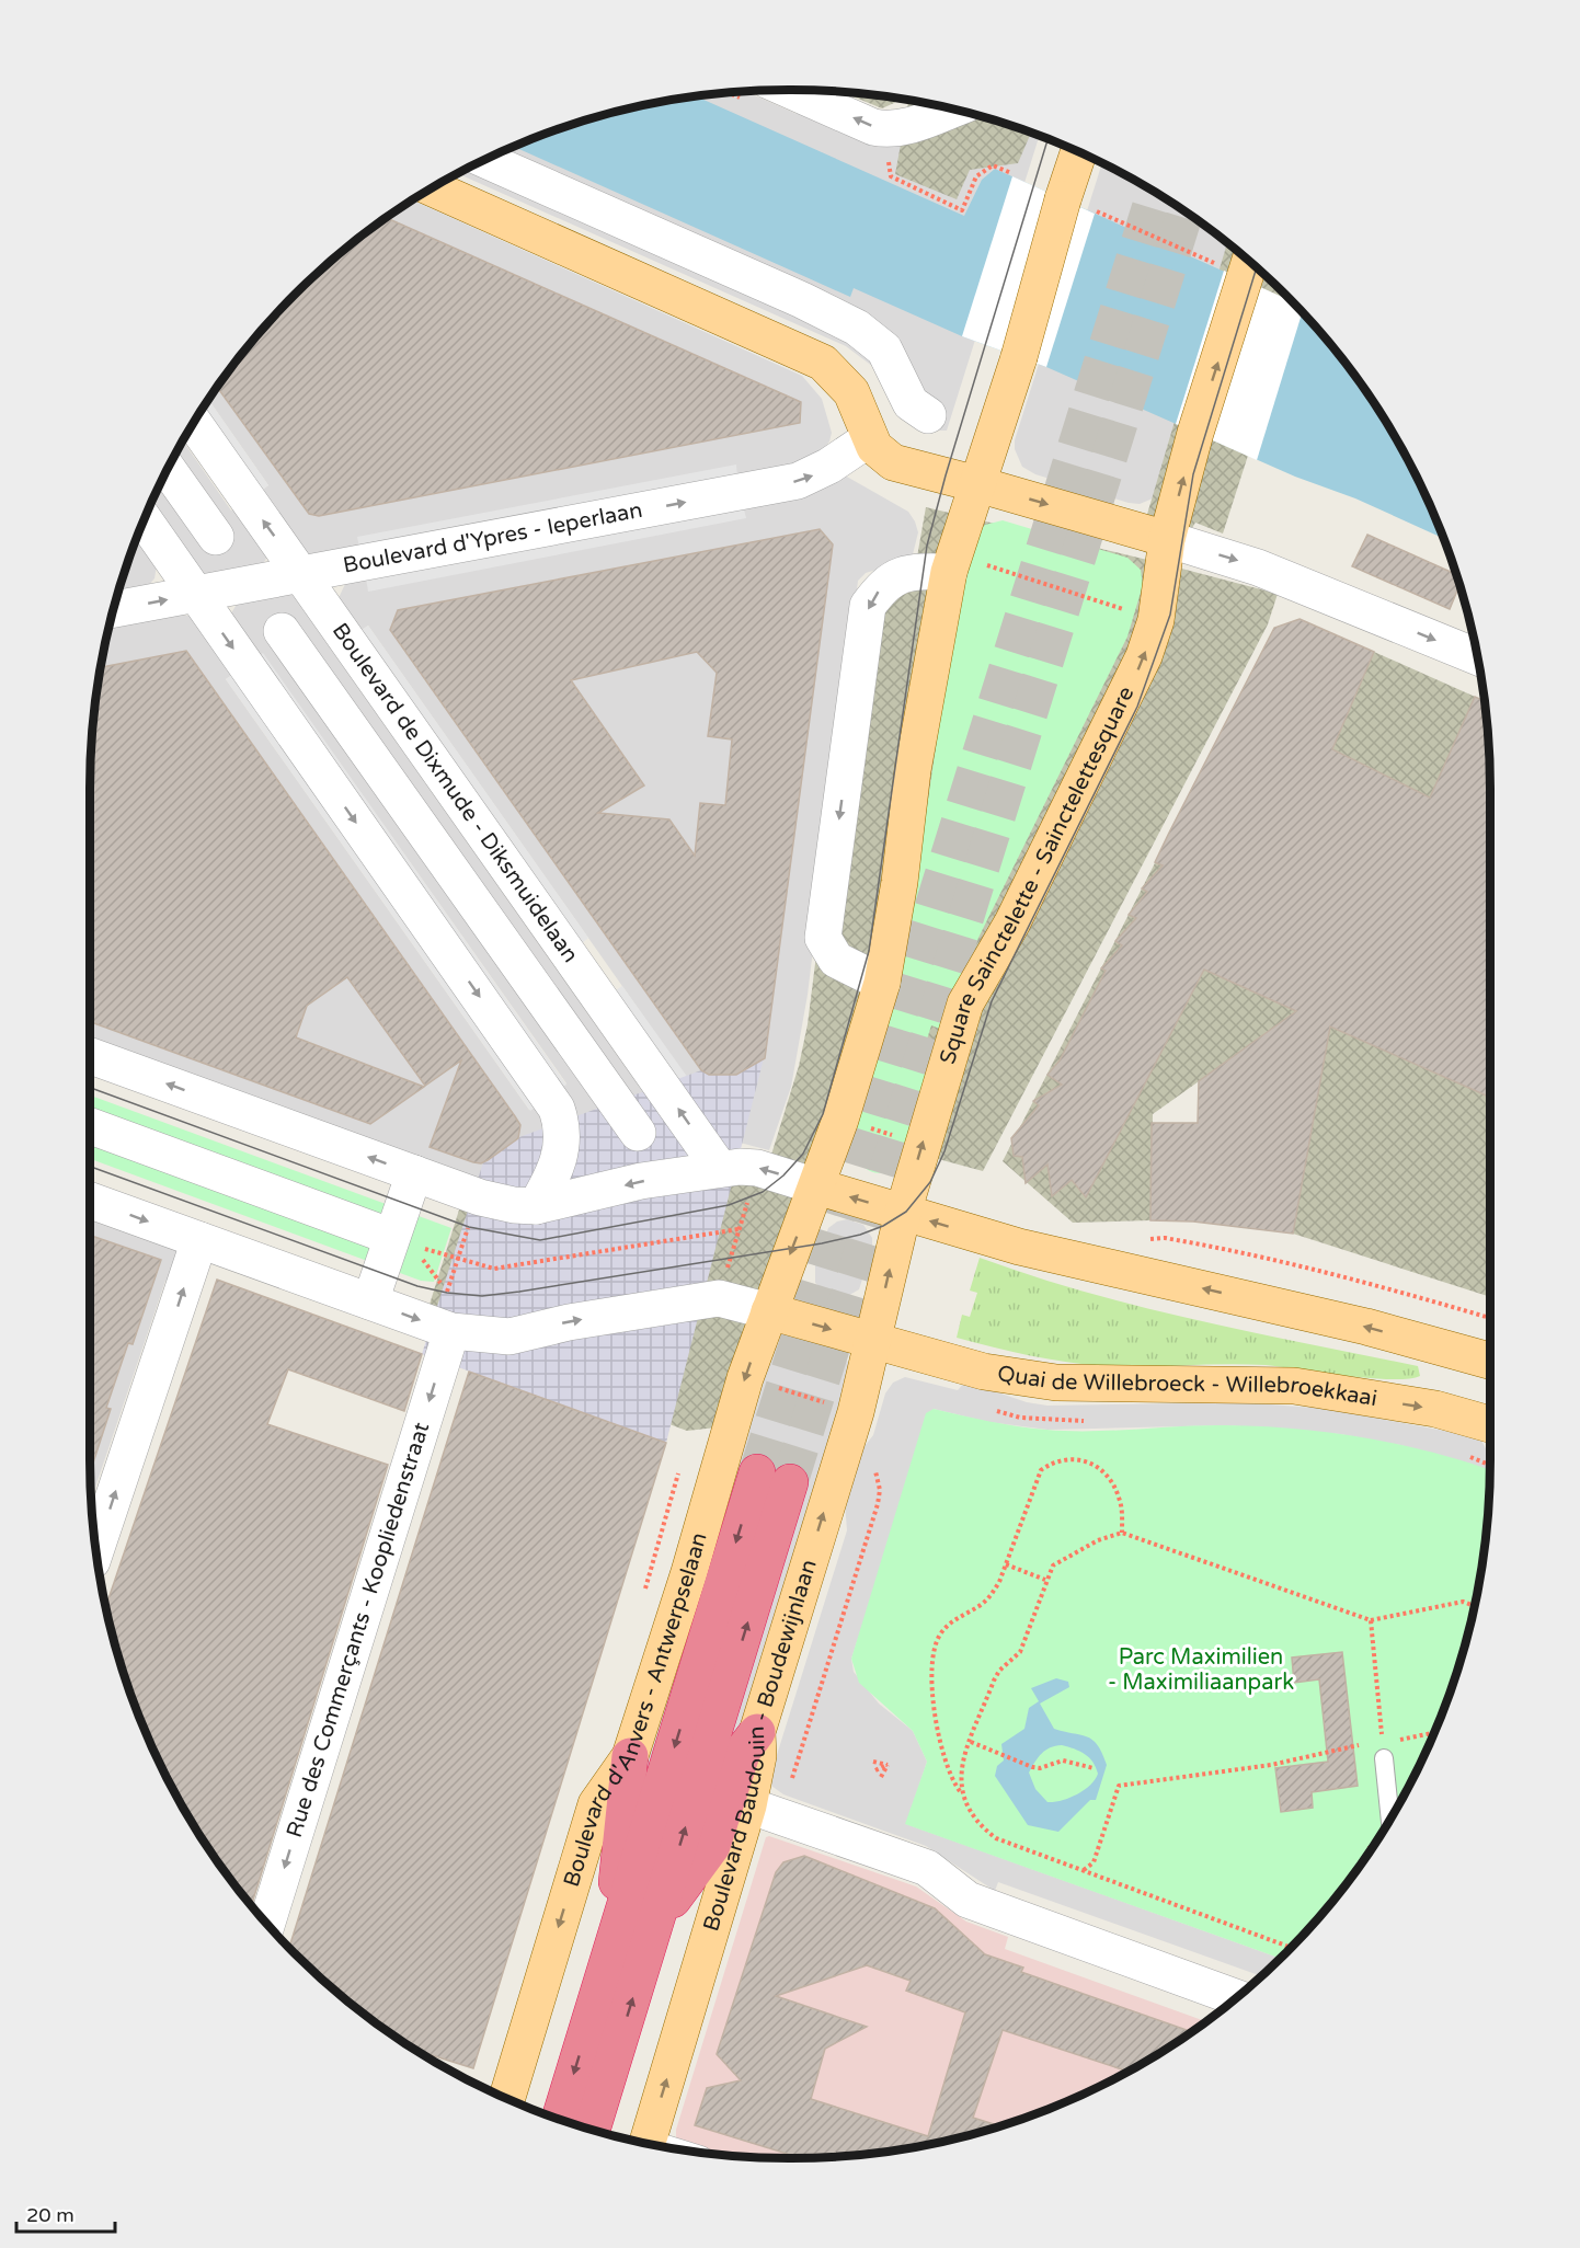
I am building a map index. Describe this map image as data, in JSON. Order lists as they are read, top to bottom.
{
  "streets": {
    "main road": [
      "Square Sainctelette - Sainctelettesquare",
      "Quai de Willebroeck - Willebroekkaai",
      "Boulevard d'Anvers - Antwerpselaan",
      "Boulevard Baudouin - Boudewijnlaan"
    ],
    "street": ["Boulevard d'Ypres - Ieperlaan", "Boulevard de Dixmude - Diksmuidelaan", "Rue des Commerçants - Koopliedenstraat"]
  },
  "crossings": [
    ["Boulevard d'Ypres - Ieperlaan", "Boulevard de Dixmude - Diksmuidelaan"],
    ["Square Sainctelette - Sainctelettesquare", "Quai de Willebroeck - Willebroekkaai"],
    ["Square Sainctelette - Sainctelettesquare", "Boulevard Baudouin - Boudewijnlaan"],
    ["Quai de Willebroeck - Willebroekkaai", "Boulevard d'Anvers - Antwerpselaan"],
    ["Quai de Willebroeck - Willebroekkaai", "Boulevard Baudouin - Boudewijnlaan"]
  ],
  "one_way": ["Boulevard d'Ypres - Ieperlaan", "Boulevard d'Anvers - Antwerpselaan", "Boulevard Baudouin - Boudewijnlaan"],
  "parks": ["Parc Maximilien - Maximiliaanpark"],
  "scale_bar": "20 m"
}
